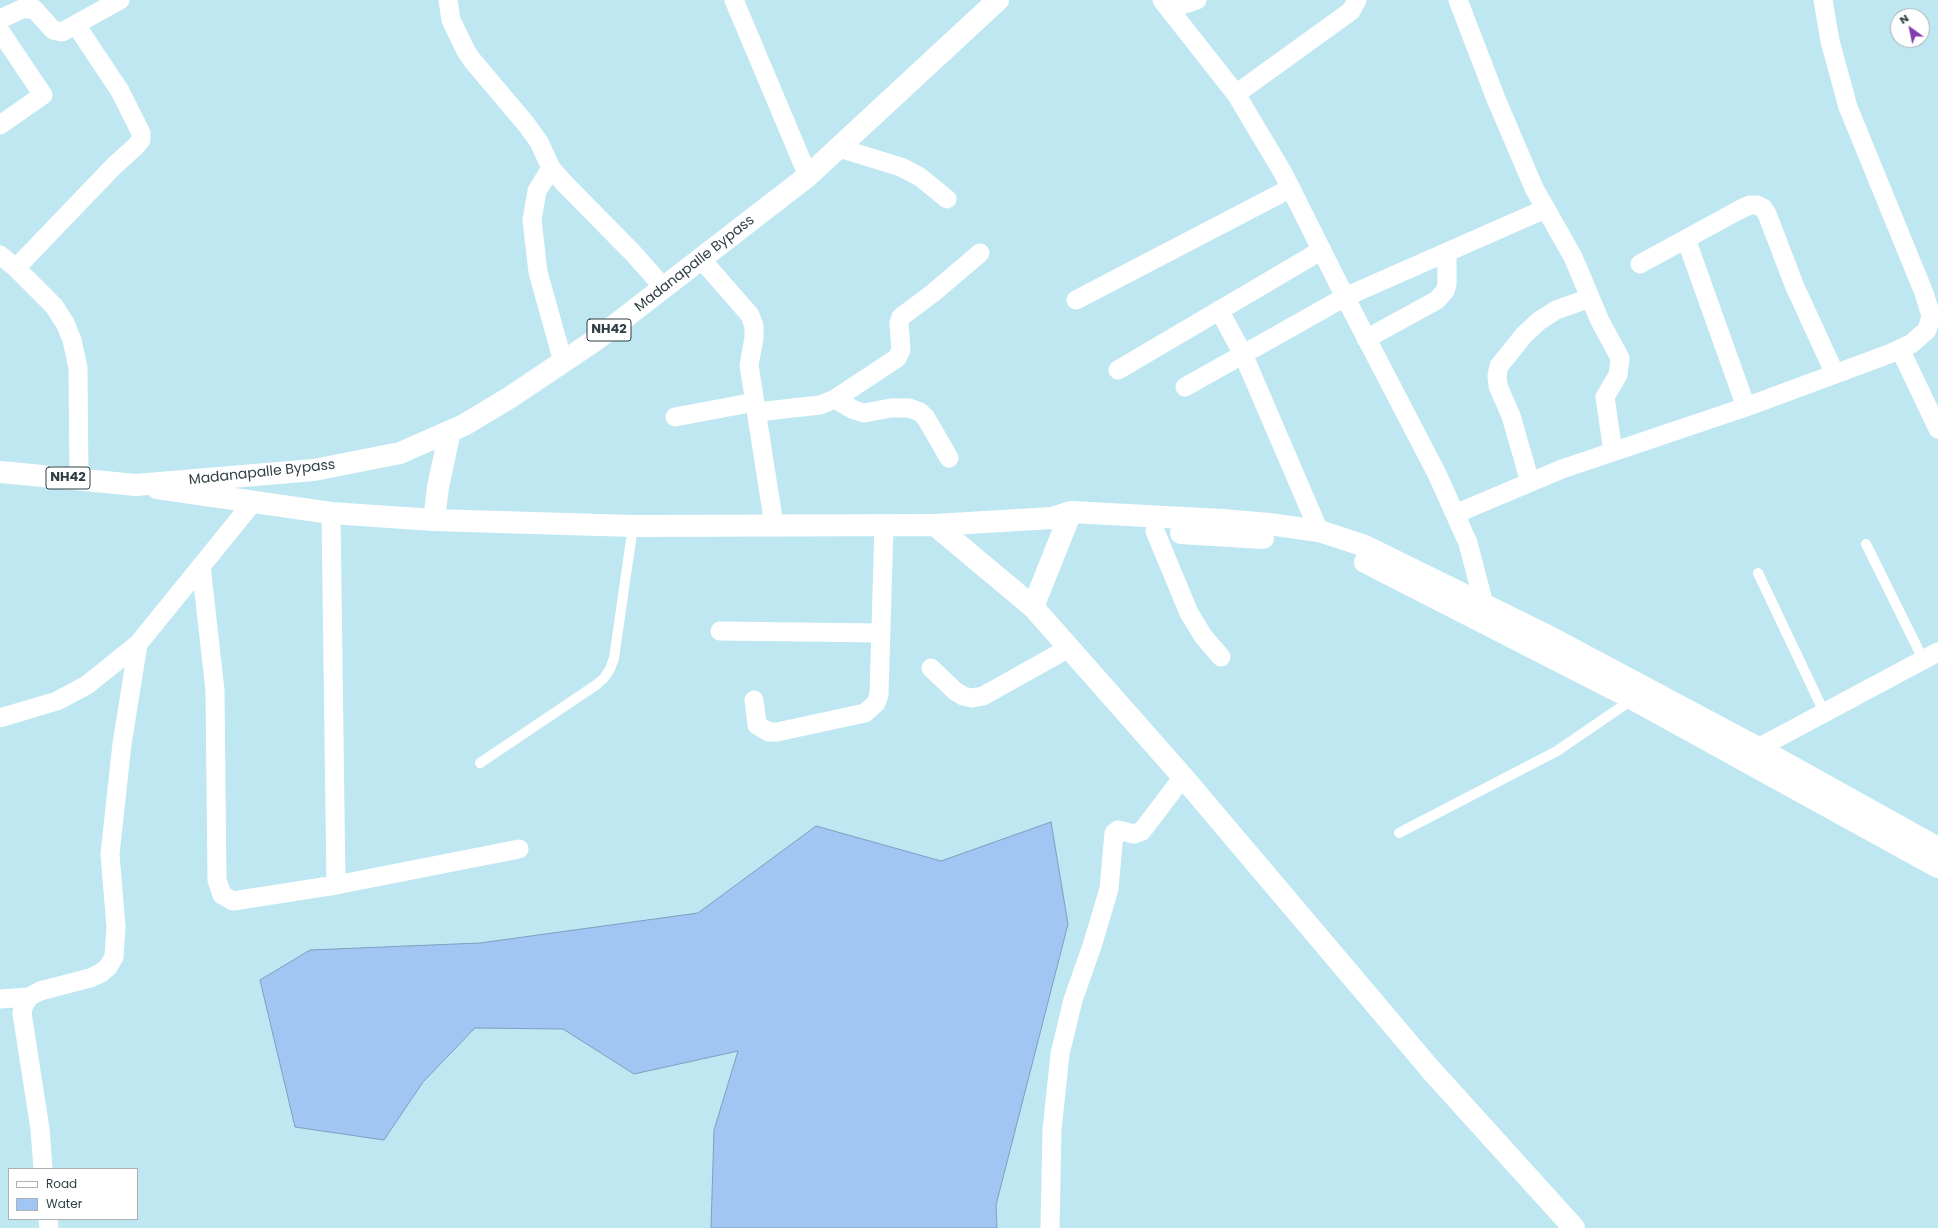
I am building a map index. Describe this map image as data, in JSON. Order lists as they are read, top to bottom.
{
  "streets": {
    "main road": ["Madanapalle Bypass", "NH42"]
  },
  "crossings": [
    ["Madanapalle Bypass", "NH42"]
  ],
  "legend": ["Road", "Water"],
  "north": "top left"
}
